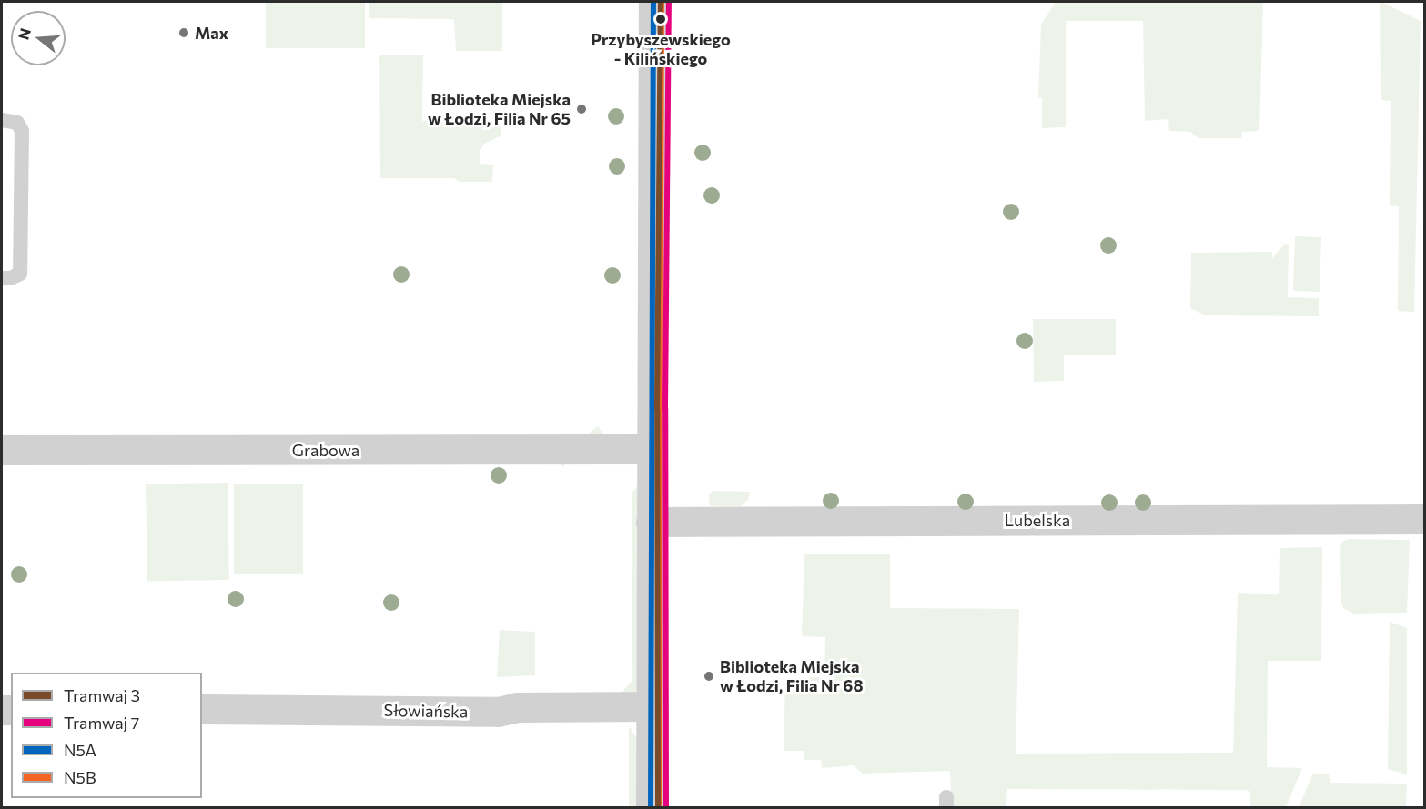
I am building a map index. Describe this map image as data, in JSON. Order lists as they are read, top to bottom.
{
  "streets": {
    "street": ["Grabowa", "Lubelska", "Słowiańska"]
  },
  "places": [
    "Przybyszewskiego - Kilińskiego",
    "Max",
    "Biblioteka Miejska w Łodzi, Filia Nr 65",
    "Biblioteka Miejska w Łodzi, Filia Nr 68"
  ],
  "lines": [
    "tram line 3",
    "tram line 7",
    "transit line N5A",
    "transit line N5B"
  ],
  "legend": [
    "Tramwaj 3",
    "Tramwaj 7",
    "N5A",
    "N5B"
  ],
  "north": "left"
}
